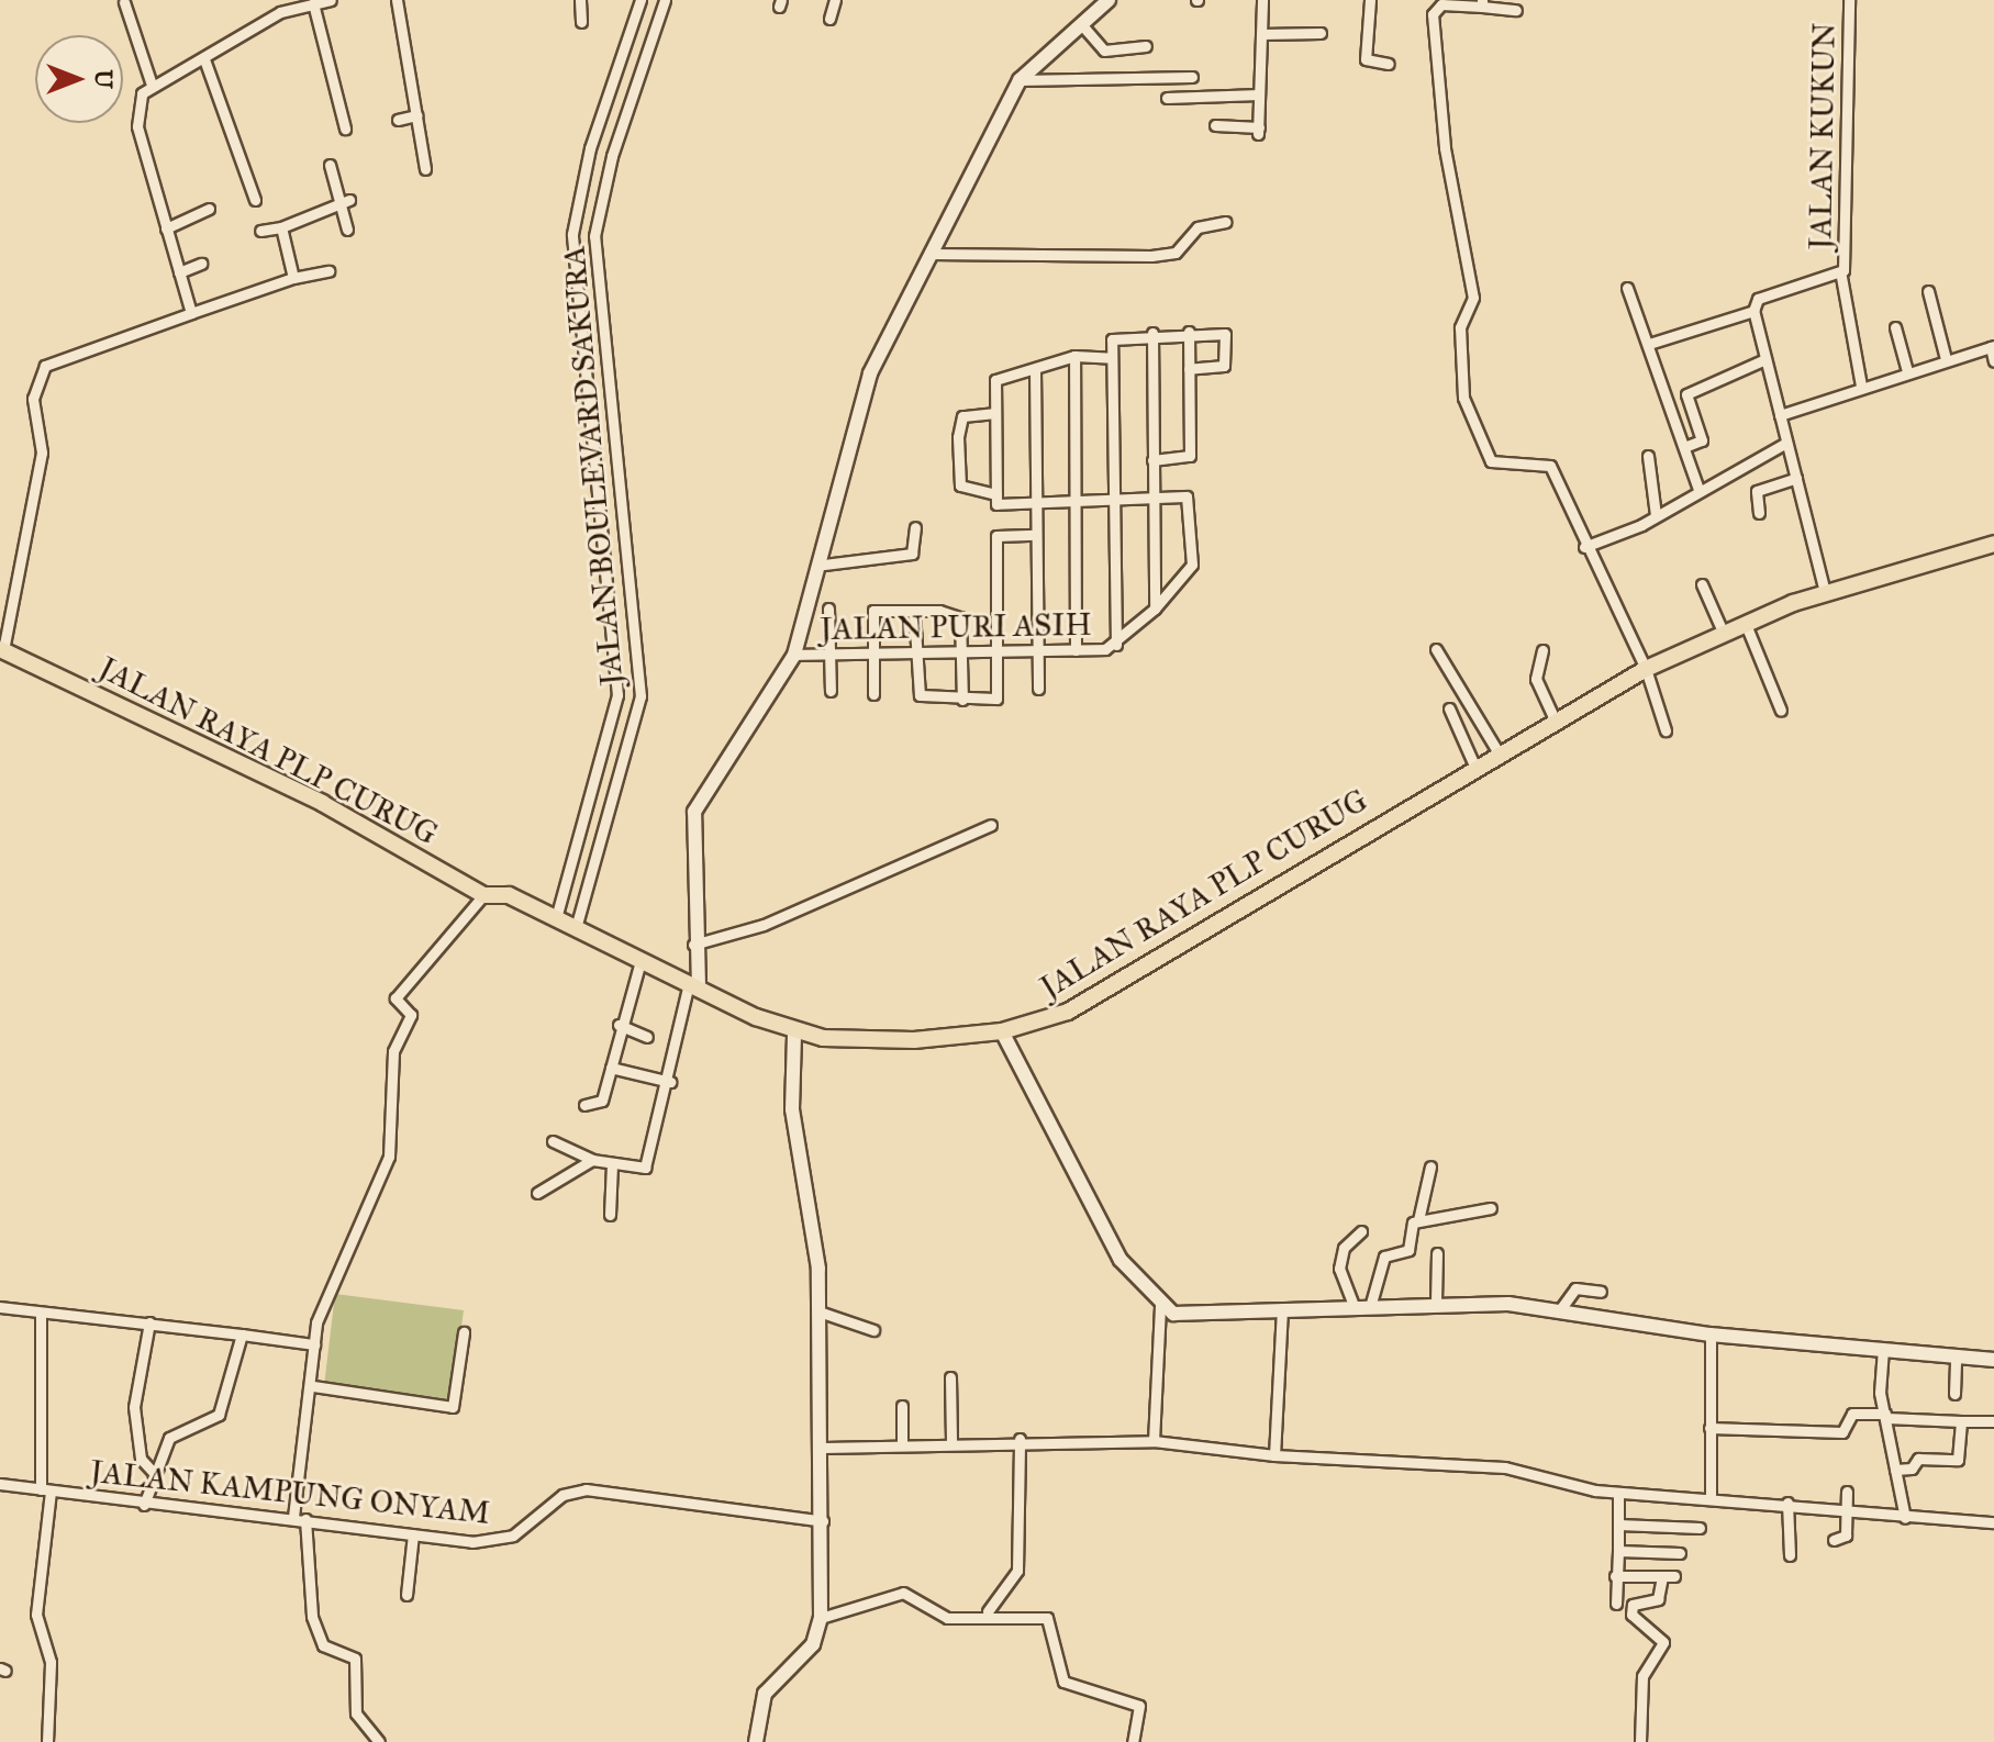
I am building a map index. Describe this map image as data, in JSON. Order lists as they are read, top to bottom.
{
  "streets": {
    "main road": ["JALAN RAYA PLP CURUG"],
    "street": [
      "JALAN KUKUN",
      "JALAN BOULEVARD SAKURA",
      "JALAN PURI ASIH",
      "JALAN KAMPUNG ONYAM"
    ]
  },
  "crossings": [
    ["JALAN BOULEVARD SAKURA", "JALAN RAYA PLP CURUG"]
  ],
  "north": "right"
}
